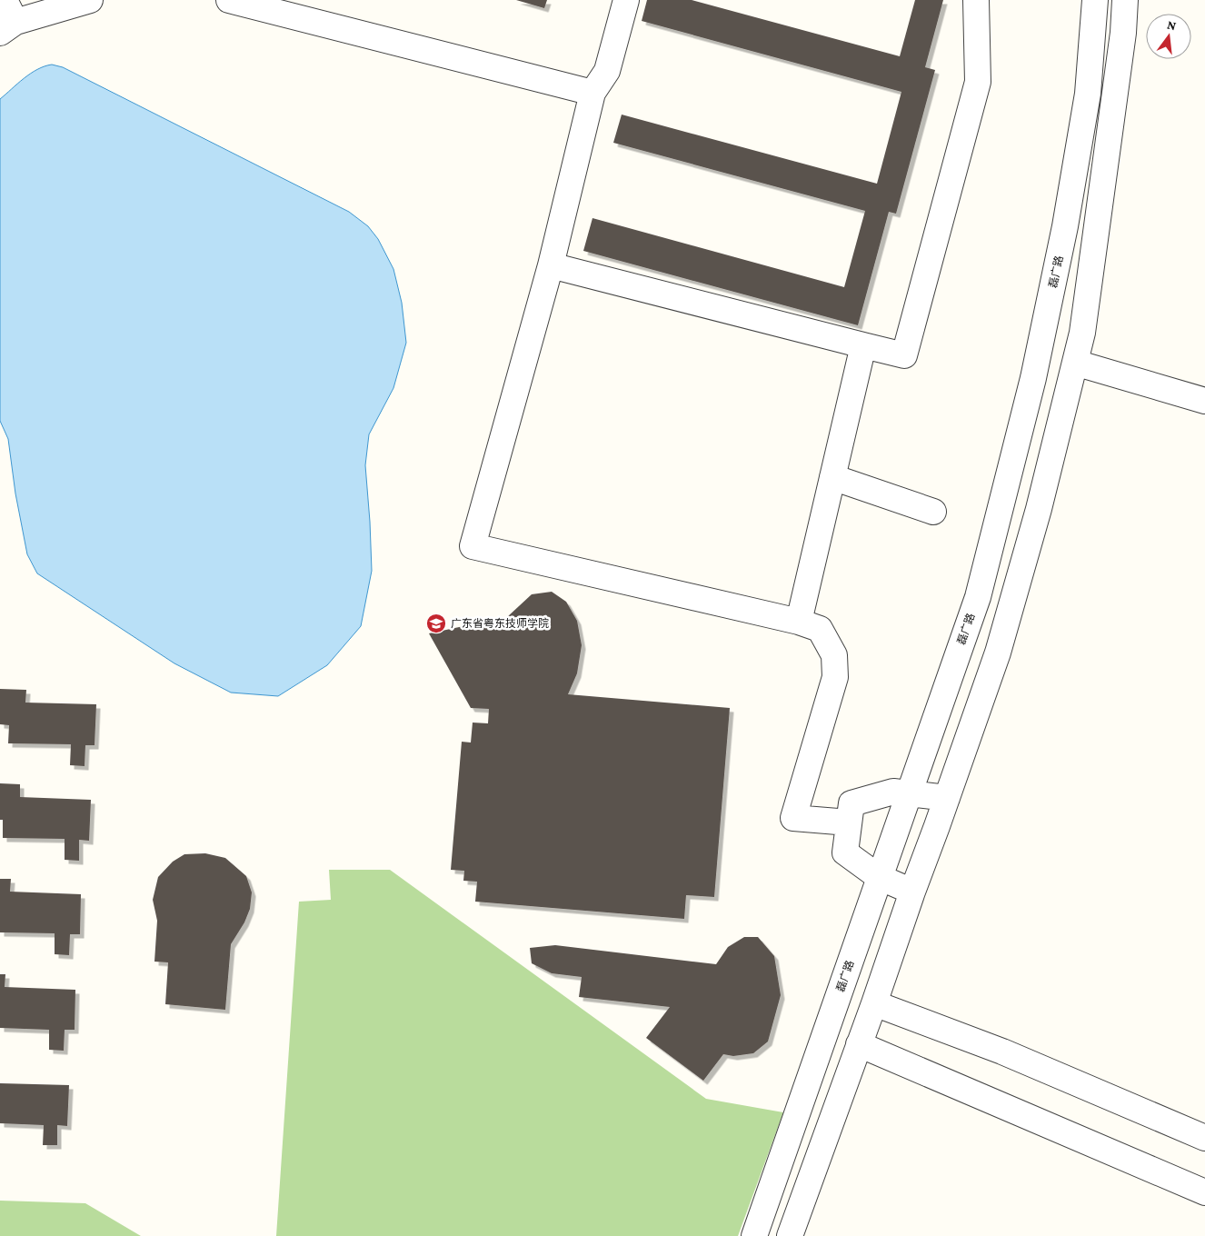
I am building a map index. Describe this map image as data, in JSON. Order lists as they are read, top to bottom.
{
  "streets": {
    "street": ["磊广路"]
  },
  "places": {
    "school or university": ["广东省粤东技师学院"]
  },
  "north": "top"
}
